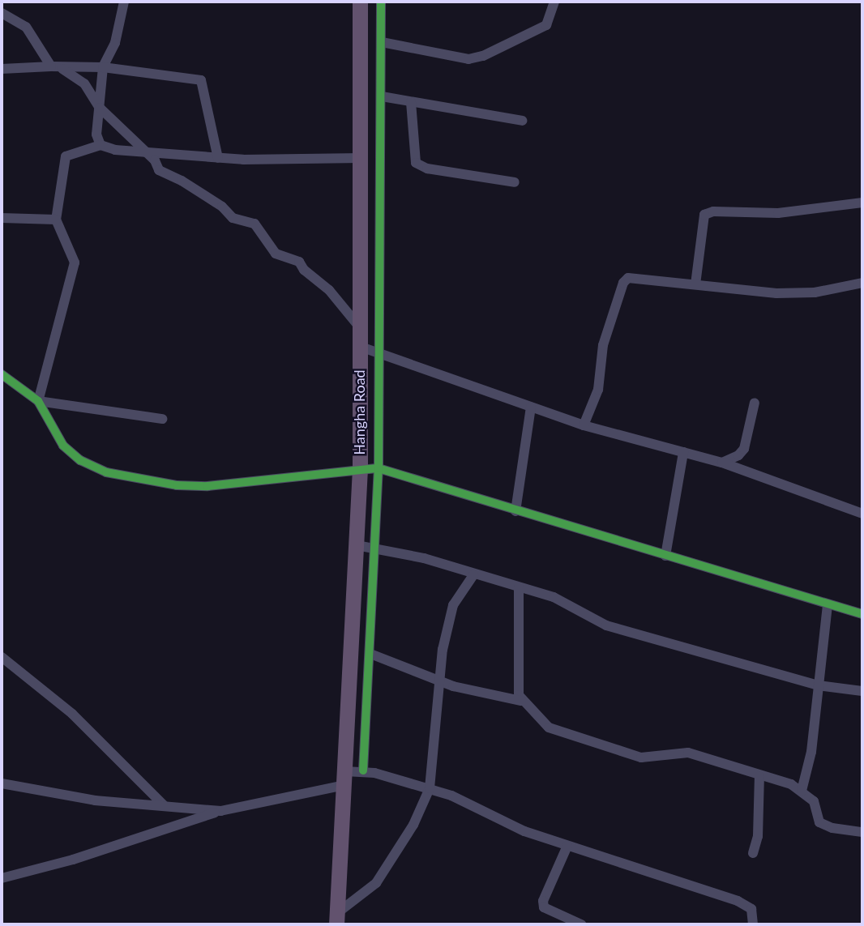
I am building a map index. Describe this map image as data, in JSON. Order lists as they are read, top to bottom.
{
  "streets": {
    "highway": ["Hangha Road"]
  }
}
